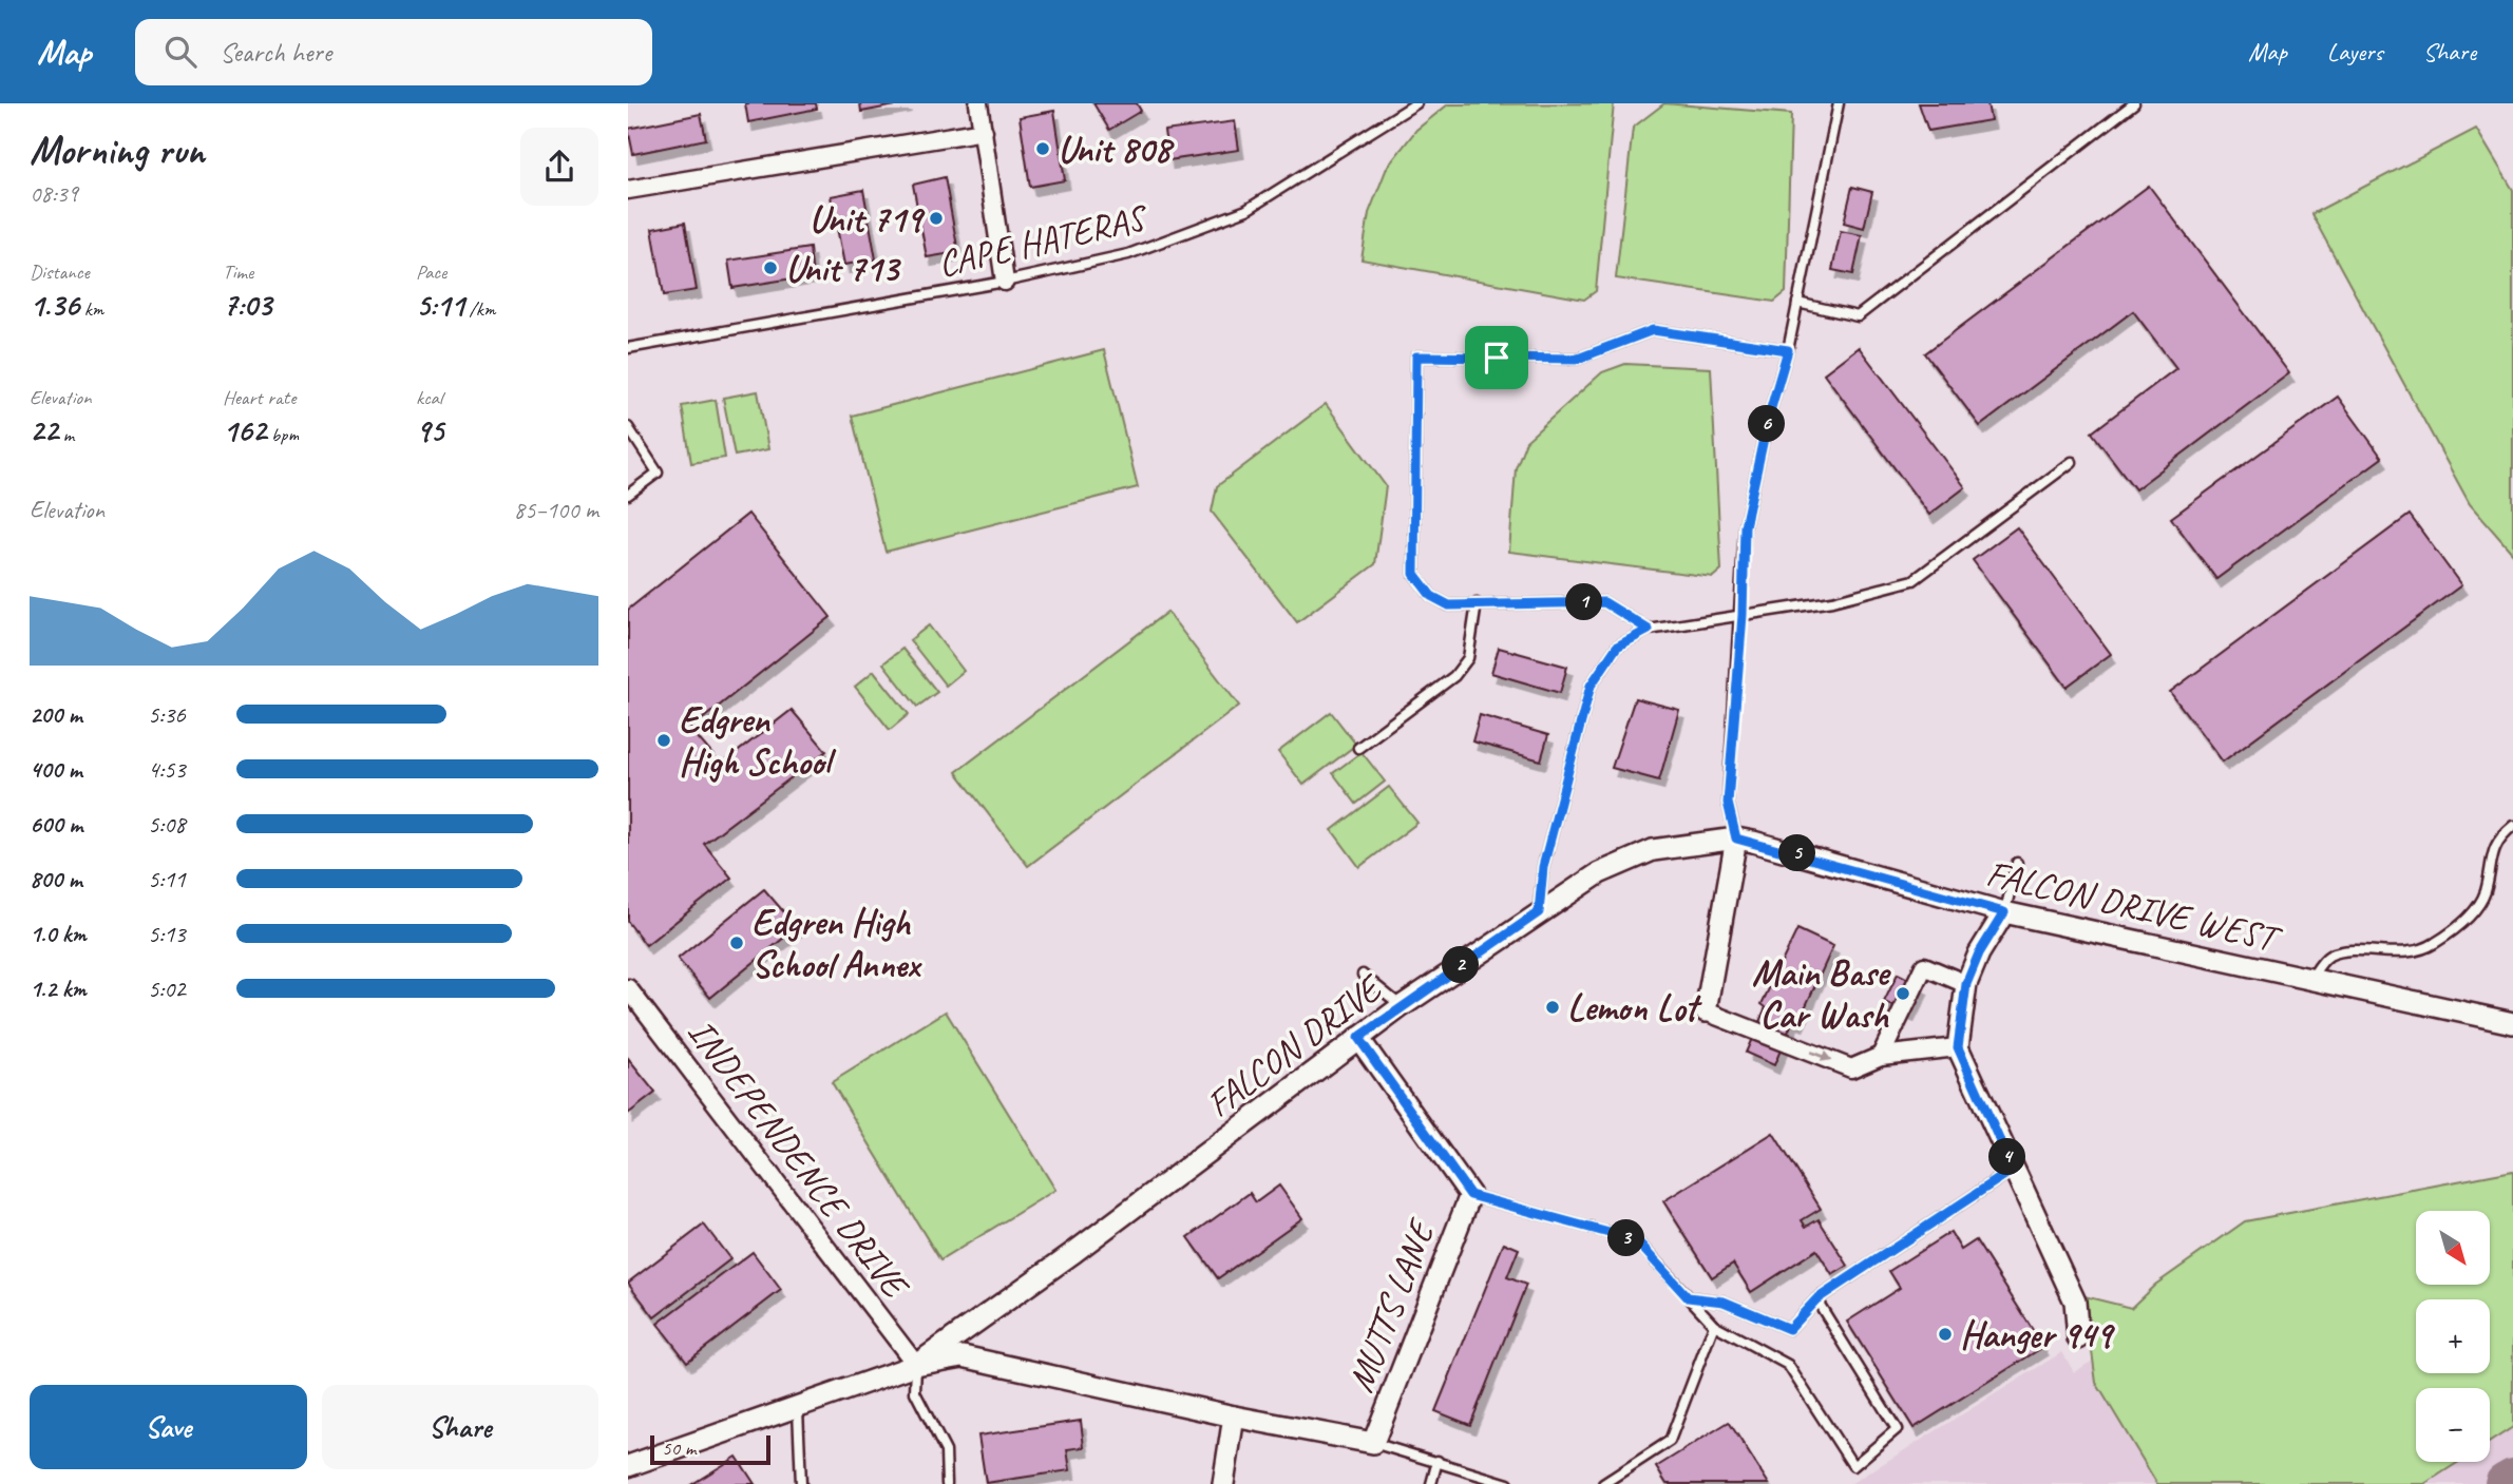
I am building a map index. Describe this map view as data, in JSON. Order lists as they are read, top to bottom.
{
  "streets": {
    "street": [
      "FALCON DRIVE WEST",
      "FALCON DRIVE",
      "INDEPENDENCE DRIVE",
      "MUTTS LANE"
    ],
    "lane": ["CAPE HATERAS"]
  },
  "crossings": [
    ["FALCON DRIVE WEST", "FALCON DRIVE"],
    ["FALCON DRIVE", "INDEPENDENCE DRIVE"]
  ],
  "places": [
    "Unit 808",
    "Unit 719",
    "Unit 713",
    "Edgren High School",
    "Edgren High School Annex",
    "Main Base Car Wash",
    "Lemon Lot",
    "Hanger 949"
  ],
  "scale_bar": "50 m",
  "north": "bottom right",
  "page": {
    "header": "Map",
    "search": "Search here",
    "nav": ["Map", "Layers", "Share"],
    "heading": ["Morning run", "08:39"],
    "stats": [
      ["Distance", "1.36 km"],
      ["Time", "7:03"],
      ["Pace", "5:11 /km"],
      ["Elevation", "22 m"],
      ["Heart rate", "162 bpm"],
      ["kcal", "95"]
    ],
    "pins": [
      "6",
      "1",
      "5",
      "2",
      "4",
      "3"
    ],
    "chart": ["Elevation", "85–100 m"],
    "list": [
      {
        "name": "200 m",
        "note": "5:36"
      },
      {
        "name": "400 m",
        "note": "4:53"
      },
      {
        "name": "600 m",
        "note": "5:08"
      },
      {
        "name": "800 m",
        "note": "5:11"
      },
      {
        "name": "1.0 km",
        "note": "5:13"
      },
      {
        "name": "1.2 km",
        "note": "5:02"
      }
    ],
    "map_buttons": ["+", "−"],
    "buttons": ["Save", "Share"],
    "scale": "50 m"
  }
}
